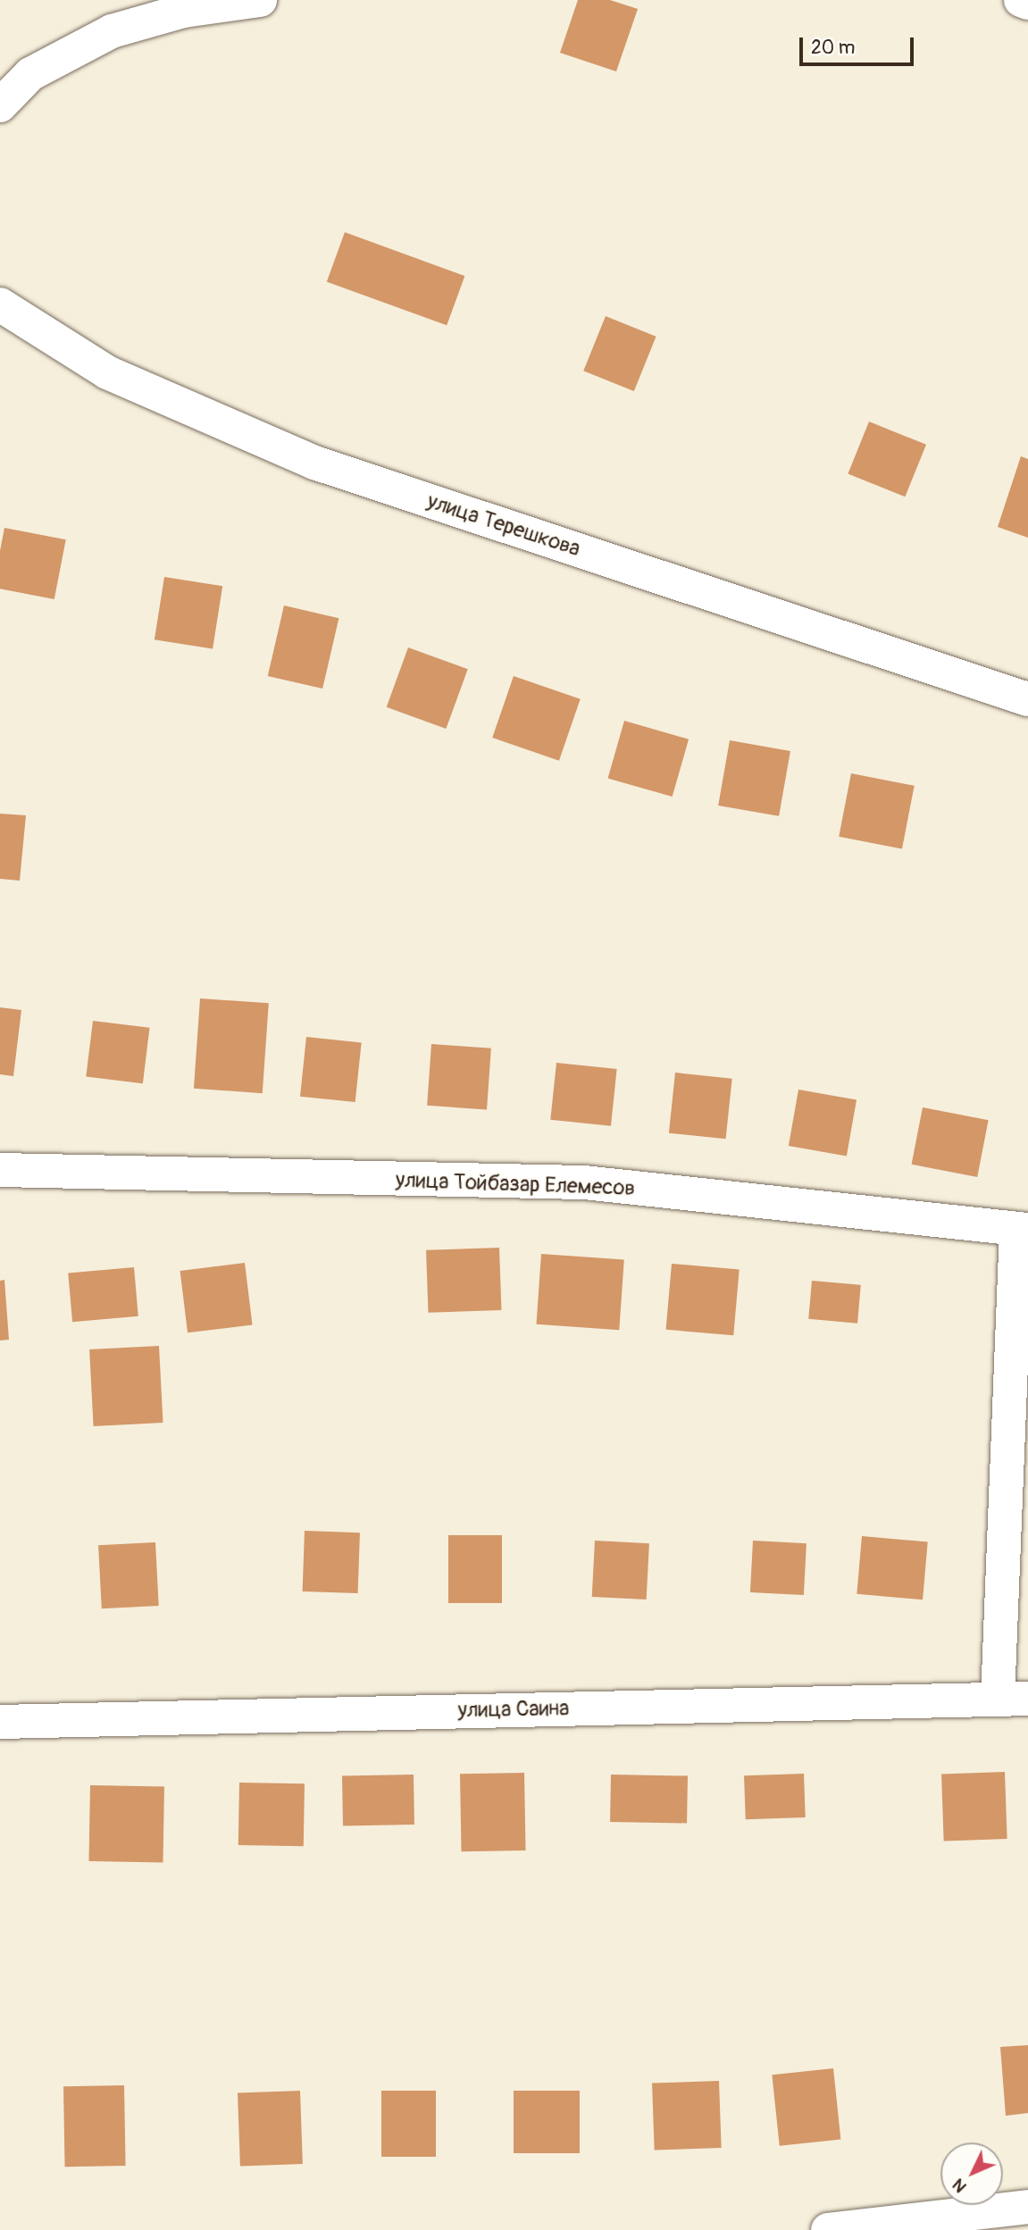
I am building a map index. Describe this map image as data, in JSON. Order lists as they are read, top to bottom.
{
  "streets": {
    "street": ["улица Терешкова", "улица Тойбазар Елемесов", "улица Саина"]
  },
  "scale_bar": "20 m",
  "north": "bottom left"
}
